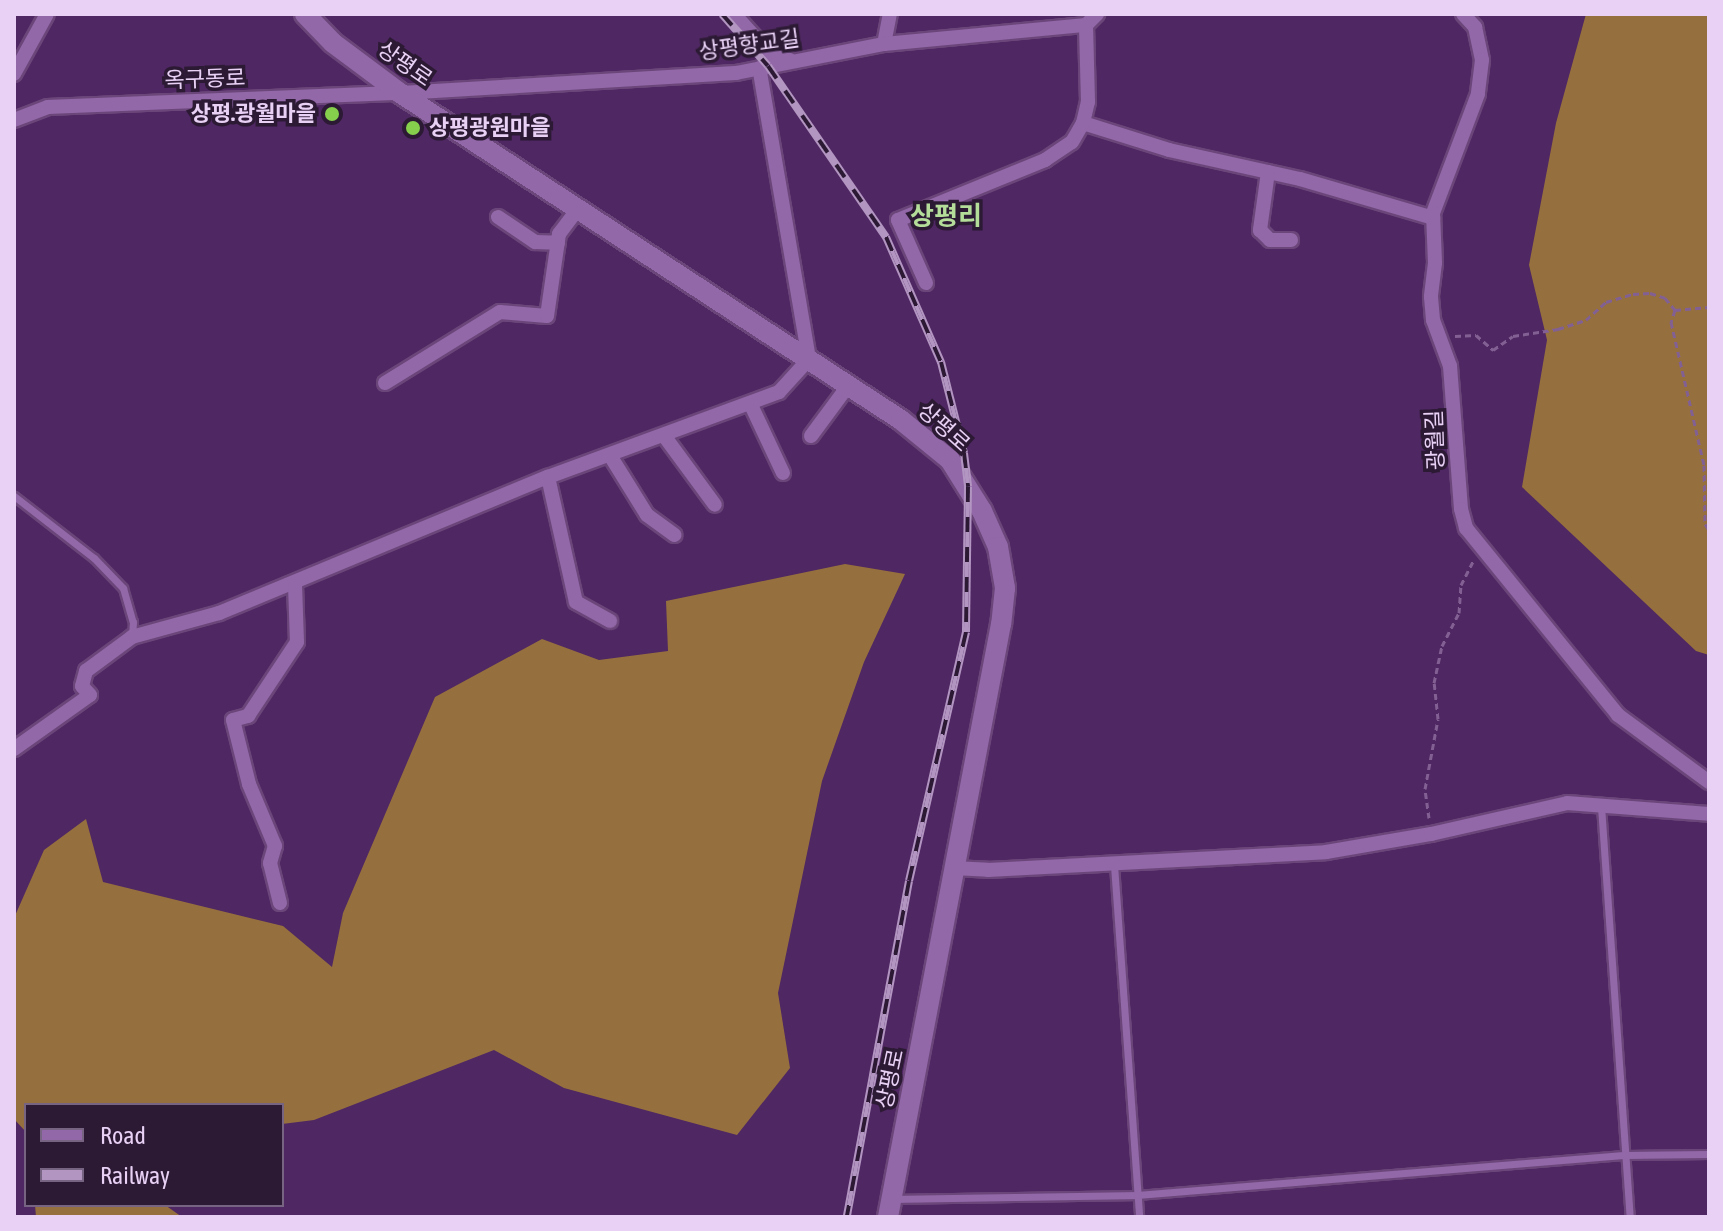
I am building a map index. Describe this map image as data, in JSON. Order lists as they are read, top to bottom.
{
  "streets": {
    "main road": ["상평로"],
    "street": ["상평향교길", "옥구동로", "광월길"]
  },
  "crossings": [
    ["상평향교길", "상평로"],
    ["상평향교길", "옥구동로"],
    ["상평로", "옥구동로"]
  ],
  "districts": ["상평리"],
  "places": ["상평.광월마을", "상평광원마을"],
  "legend": ["Road", "Railway"]
}
